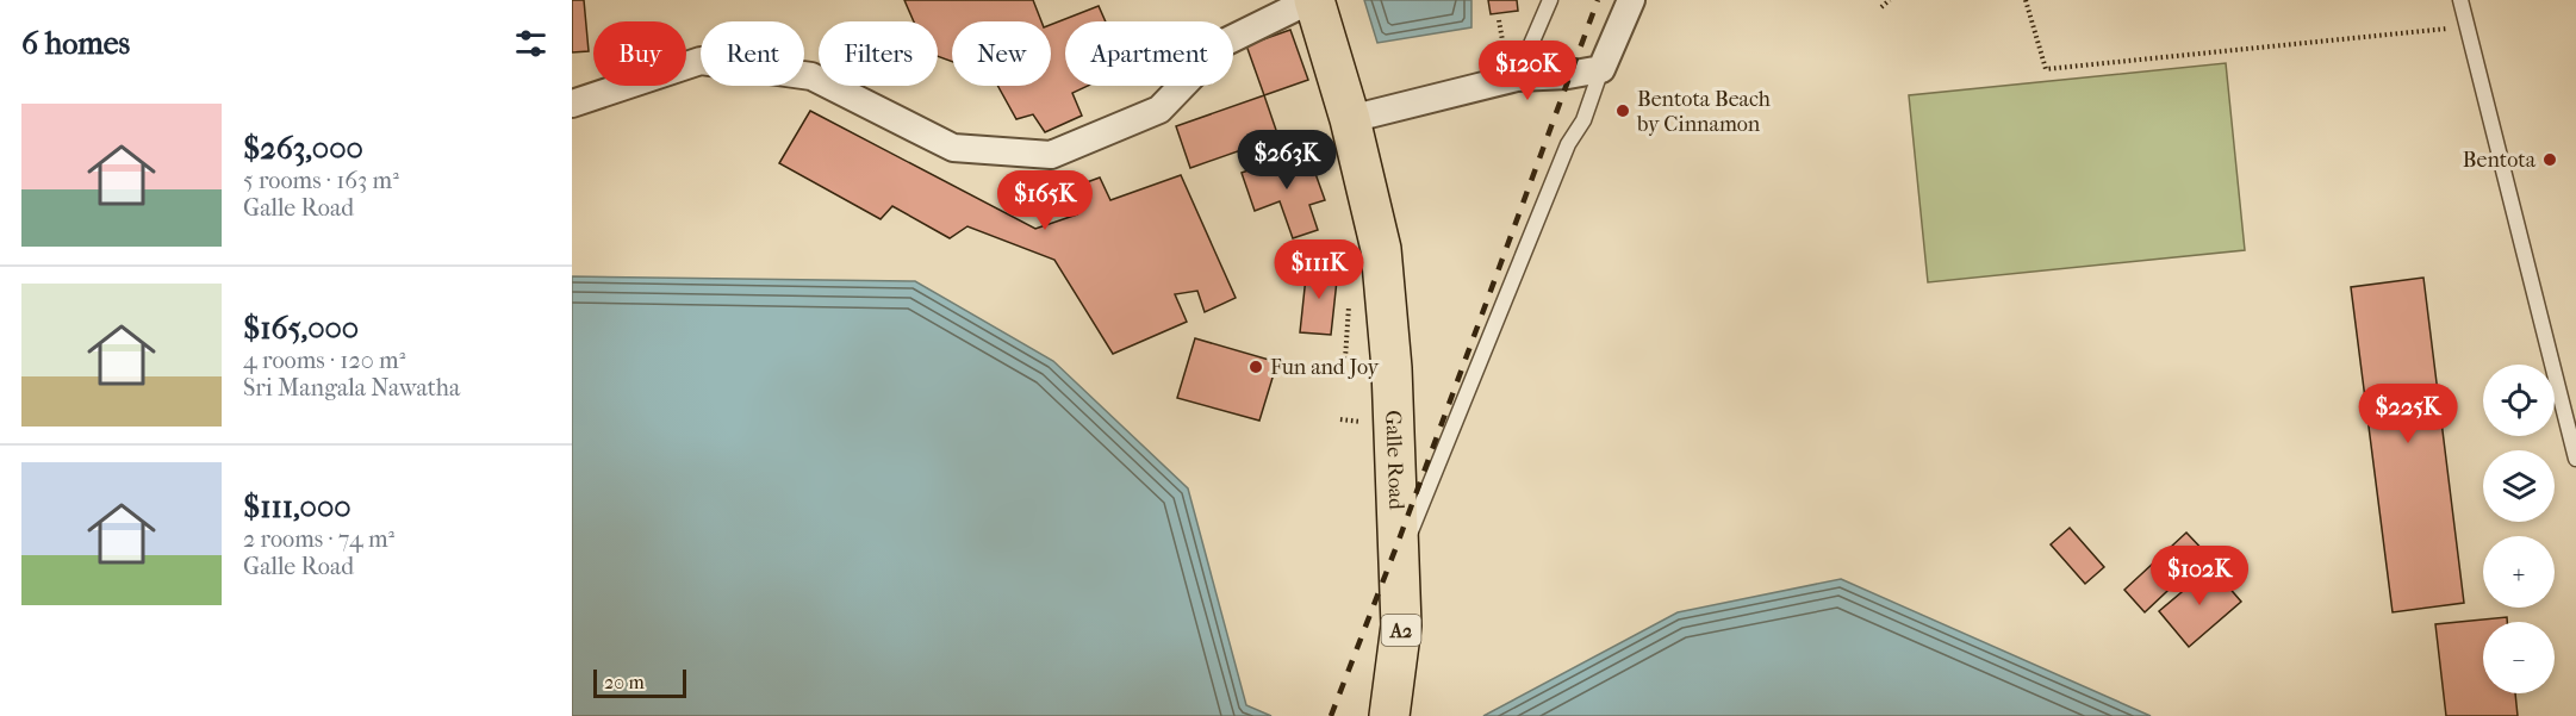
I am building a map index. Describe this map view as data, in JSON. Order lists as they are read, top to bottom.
{
  "streets": {
    "highway": ["Galle Road", "A2"]
  },
  "places": ["Bentota Beach by Cinnamon", "Bentota", "Fun and Joy"],
  "scale_bar": "20 m",
  "page": {
    "heading": "6 homes",
    "chip": [
      "Buy",
      "Rent",
      "Filters",
      "New",
      "Apartment"
    ],
    "price": [
      "$120K",
      "$263K",
      "$165K",
      "$111K",
      "$225K",
      "$102K"
    ],
    "list": [
      {
        "name": "$263,000",
        "note": "5 rooms · 163 m² · Galle Road"
      },
      {
        "name": "$165,000",
        "note": "4 rooms · 120 m² · Sri Mangala Nawatha"
      },
      {
        "name": "$111,000",
        "note": "2 rooms · 74 m² · Galle Road"
      }
    ],
    "map_buttons": ["+", "−"],
    "scale": "20 m"
  }
}
